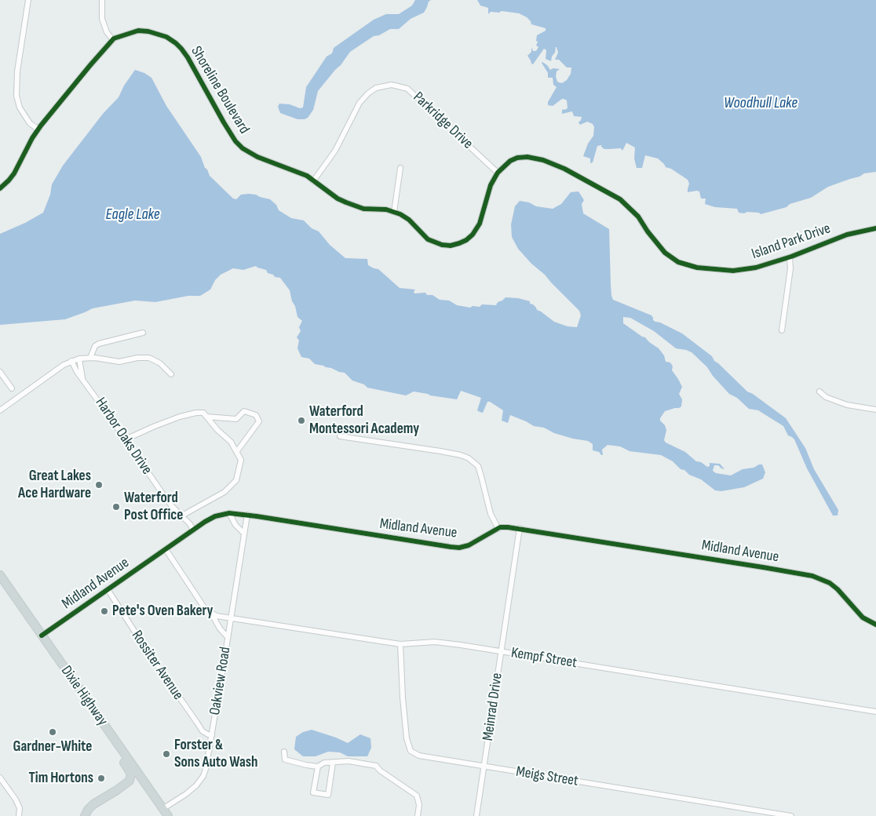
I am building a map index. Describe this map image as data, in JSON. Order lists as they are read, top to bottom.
{
  "streets": {
    "main road": ["Dixie Highway"],
    "street": [
      "Shoreline Boulevard",
      "Parkridge Drive",
      "Island Park Drive",
      "Harbor Oaks Drive",
      "Midland Avenue",
      "Kempf Street",
      "Rossiter Avenue",
      "Oakview Road",
      "Meinrad Drive",
      "Meigs Street"
    ]
  },
  "crossings": [
    ["Shoreline Boulevard", "Parkridge Drive"],
    ["Shoreline Boulevard", "Island Park Drive"],
    ["Parkridge Drive", "Island Park Drive"],
    ["Harbor Oaks Drive", "Midland Avenue"],
    ["Midland Avenue", "Rossiter Avenue"],
    ["Midland Avenue", "Oakview Road"],
    ["Midland Avenue", "Dixie Highway"],
    ["Midland Avenue", "Meinrad Drive"],
    ["Kempf Street", "Oakview Road"],
    ["Kempf Street", "Meinrad Drive"],
    ["Kempf Street", "Meigs Street"],
    ["Rossiter Avenue", "Oakview Road"],
    ["Oakview Road", "Dixie Highway"],
    ["Meinrad Drive", "Meigs Street"]
  ],
  "water": ["Woodhull Lake", "Eagle Lake"],
  "places": [
    "Waterford Montessori Academy",
    "Great Lakes Ace Hardware",
    "Waterford Post Office",
    "Pete's Oven Bakery",
    "Gardner-White",
    "Forster & Sons Auto Wash",
    "Tim Hortons"
  ]
}
